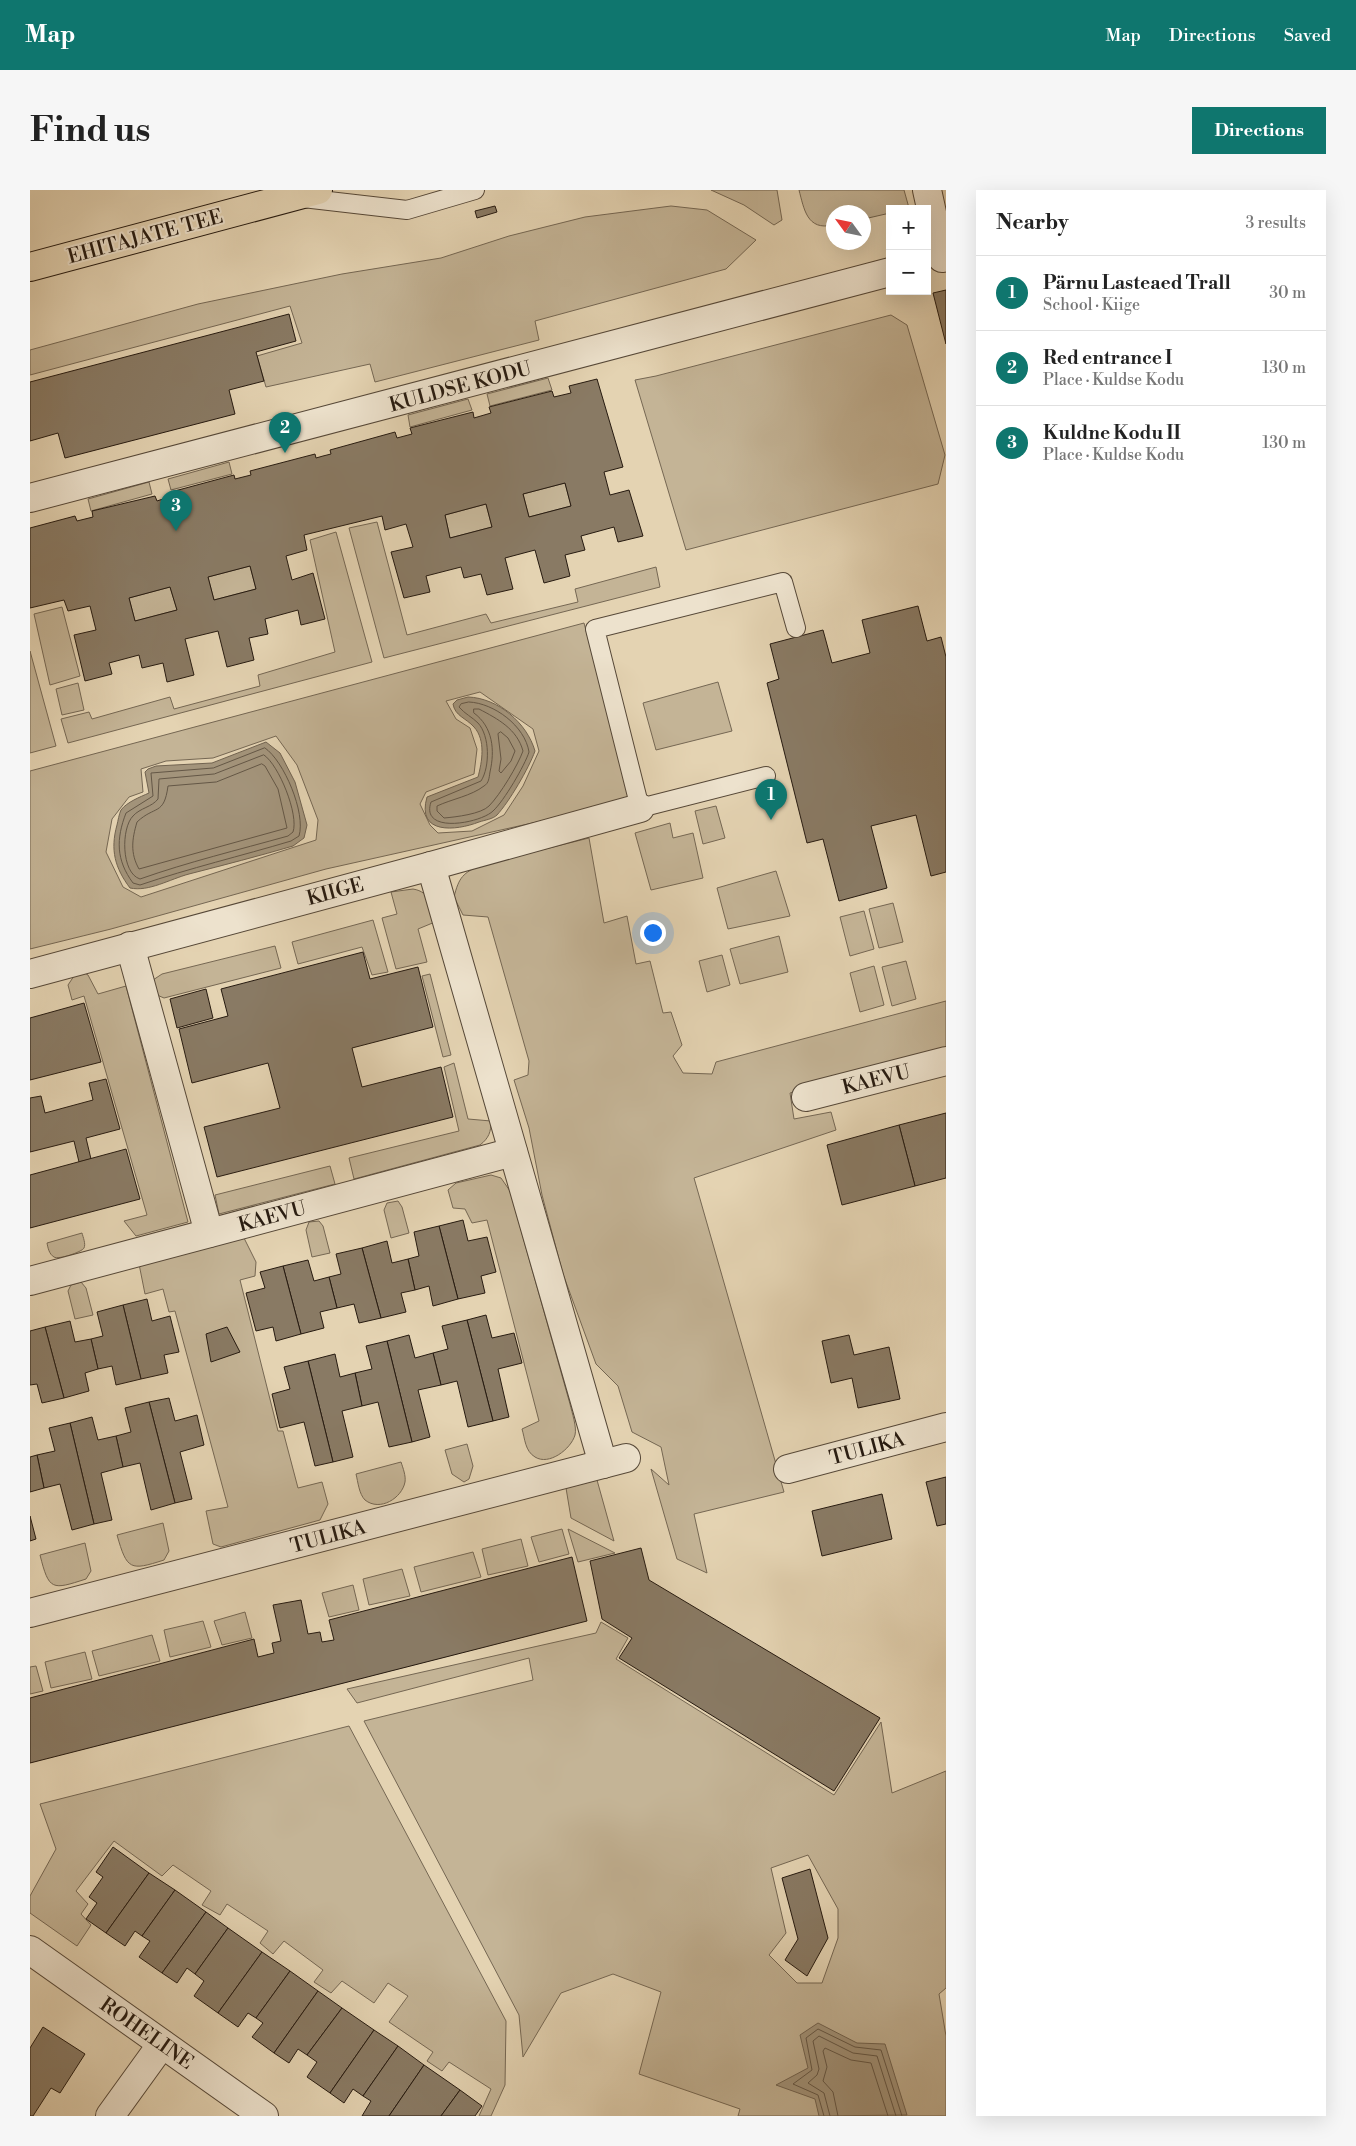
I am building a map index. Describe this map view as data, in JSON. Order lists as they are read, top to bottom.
{
  "streets": {
    "highway": ["EHITAJATE TEE"],
    "street": [
      "KULDSE KODU",
      "KIIGE",
      "KAEVU",
      "TULIKA",
      "ROHELINE"
    ]
  },
  "crossings": [
    ["KAEVU", "TULIKA"]
  ],
  "north": "top left",
  "page": {
    "header": "Map",
    "nav": ["Map", "Directions", "Saved"],
    "buttons": "Directions",
    "title": "Find us",
    "heading": ["Nearby", "3 results"],
    "map_buttons": ["+", "−"],
    "list": [
      {
        "mark": "1",
        "name": "Pärnu Lasteaed Trall",
        "note": "School · Kiige",
        "value": "30 m"
      },
      {
        "mark": "2",
        "name": "Red entrance I",
        "note": "Place · Kuldse Kodu",
        "value": "130 m"
      },
      {
        "mark": "3",
        "name": "Kuldne Kodu II",
        "note": "Place · Kuldse Kodu",
        "value": "130 m"
      }
    ],
    "pins": ["2", "3", "1"]
  }
}
